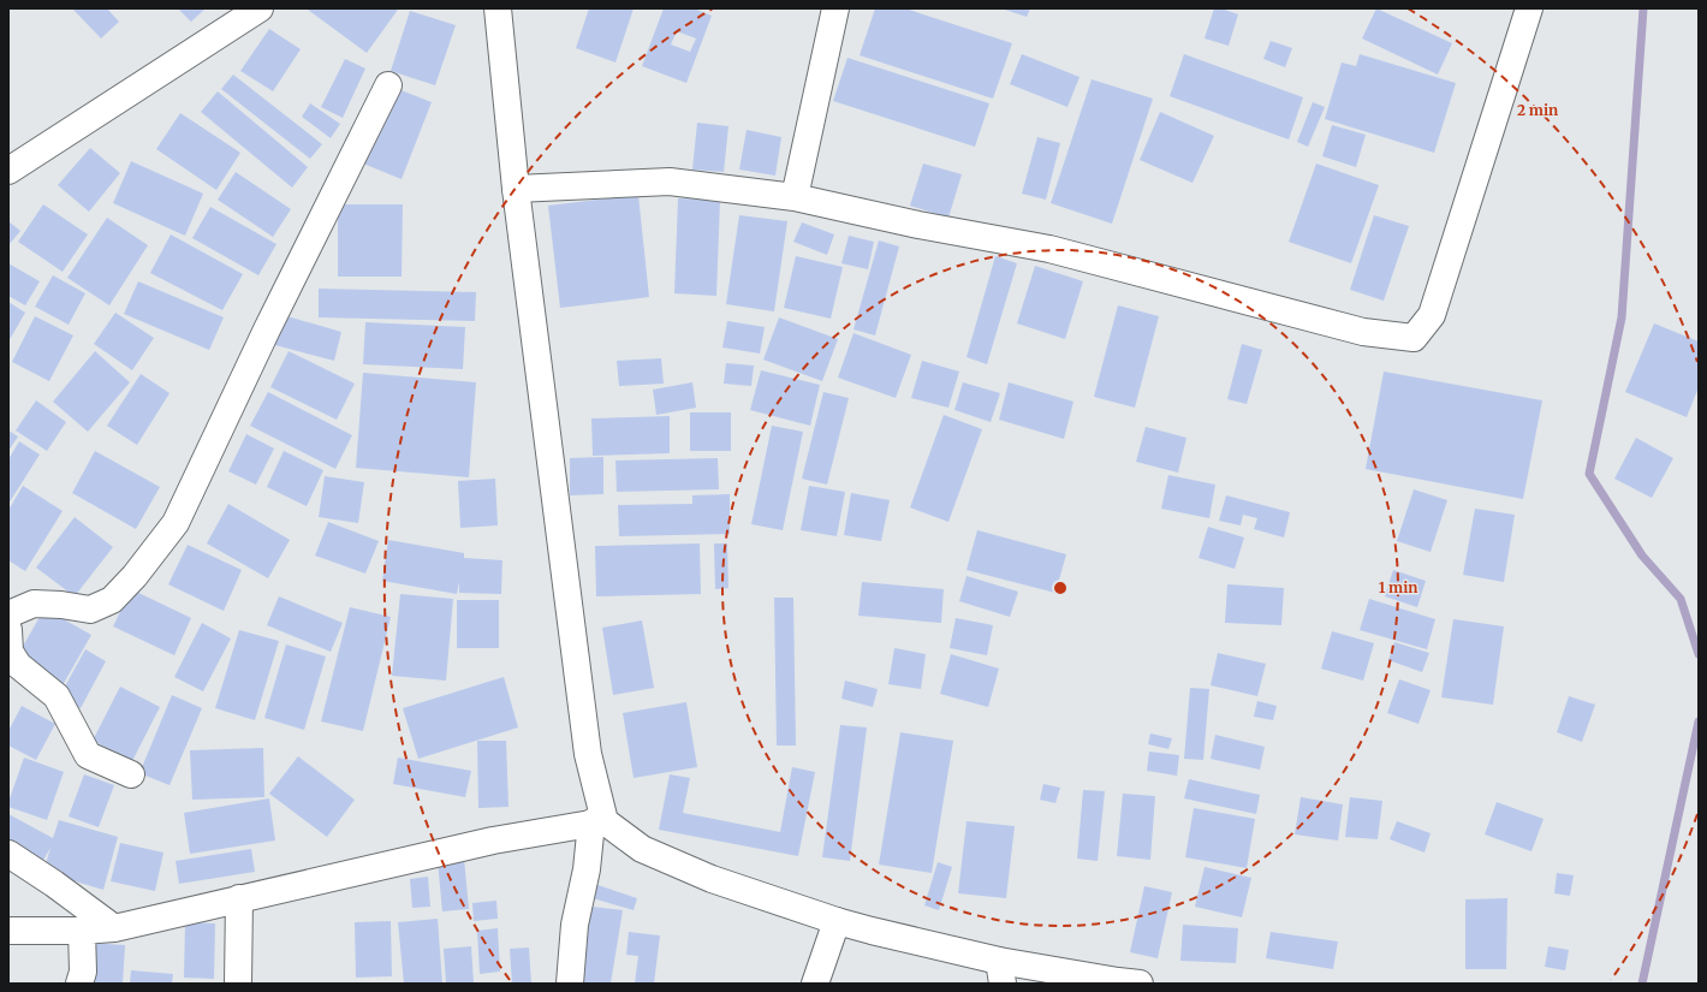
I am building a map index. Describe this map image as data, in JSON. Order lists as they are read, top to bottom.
{
  "rings": ["2 min", "1 min"]
}
